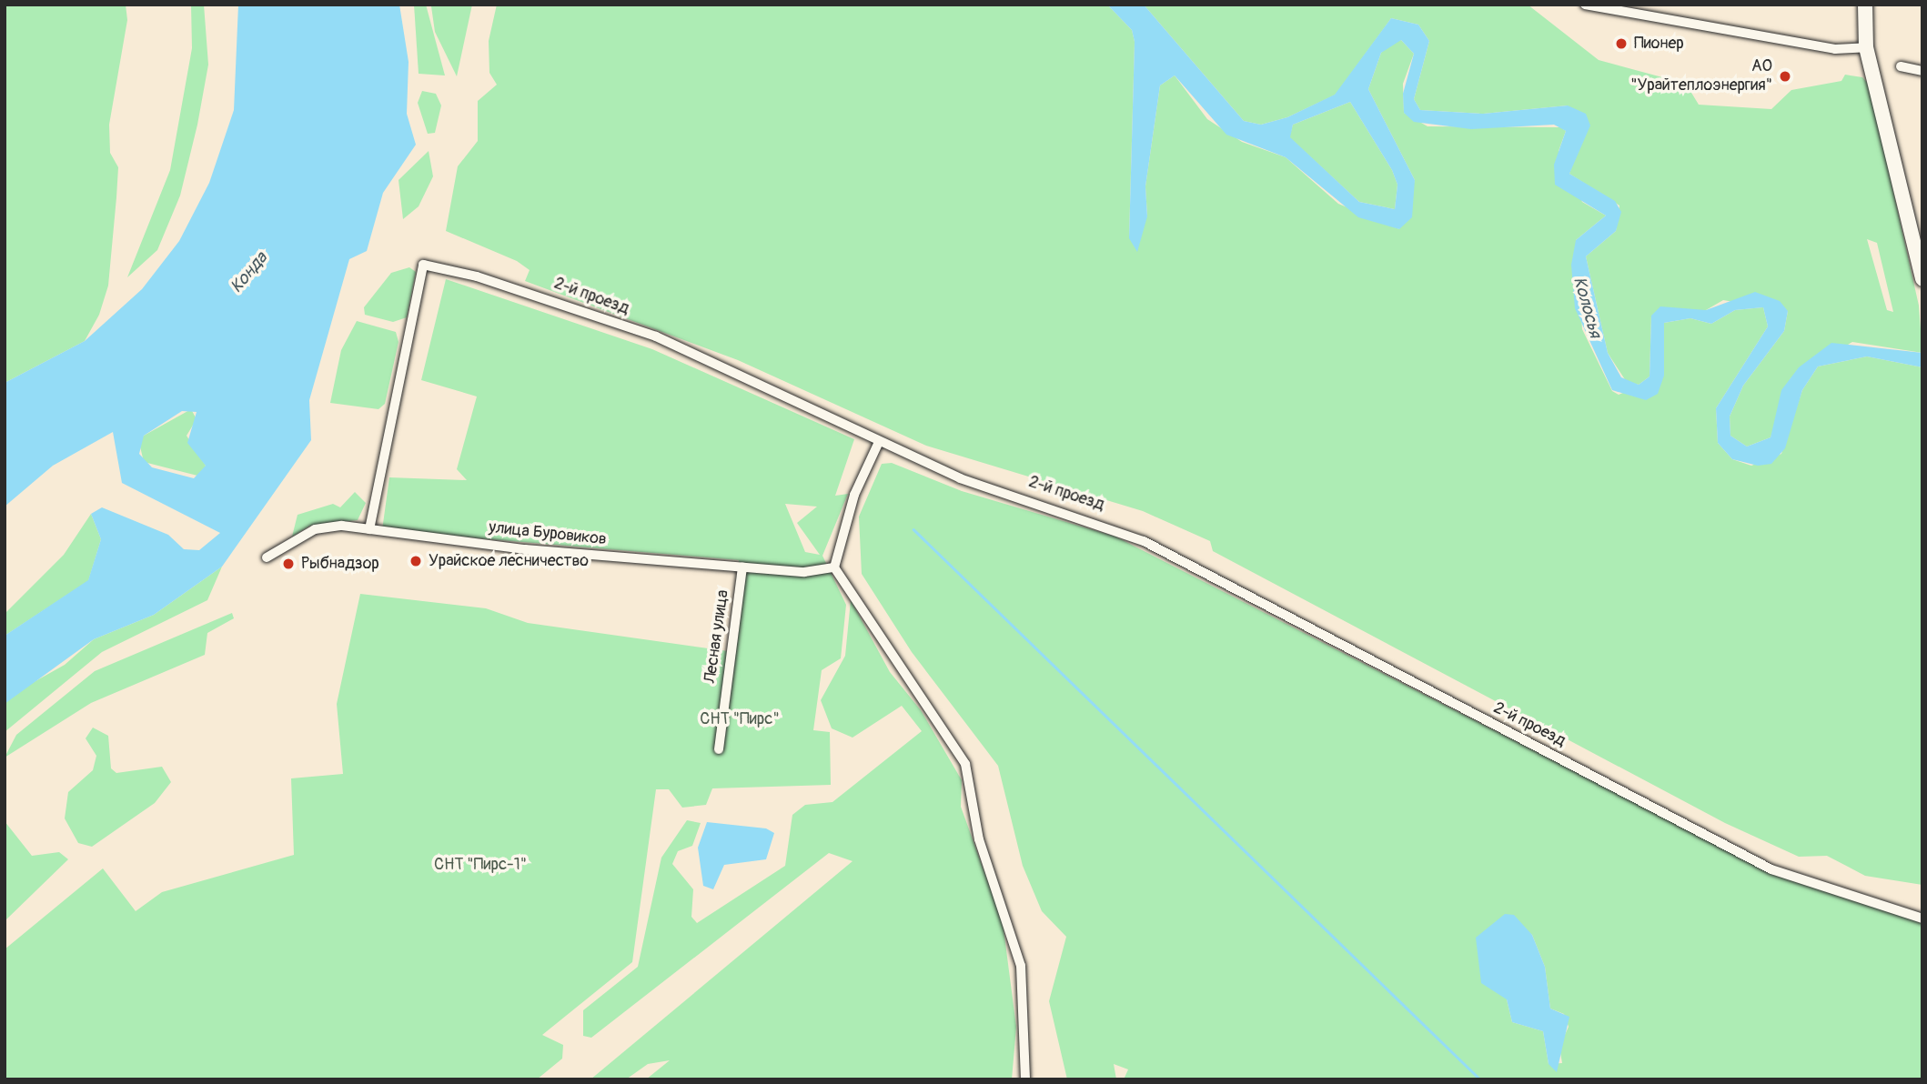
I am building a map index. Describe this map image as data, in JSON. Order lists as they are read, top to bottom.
{
  "streets": {
    "street": ["2-й проезд", "улица Буровиков", "Лесная улица"]
  },
  "crossings": [
    ["2-й проезд", "улица Буровиков"],
    ["улица Буровиков", "Лесная улица"]
  ],
  "water": ["Конда", "Колосья"],
  "parks": ["СНТ \"Пирс\"", "СНТ \"Пирс-1\""],
  "places": [
    "Пионер",
    "АО \"Урайтеплоэнергия\"",
    "Урайское лесничество",
    "Рыбнадзор"
  ]
}
